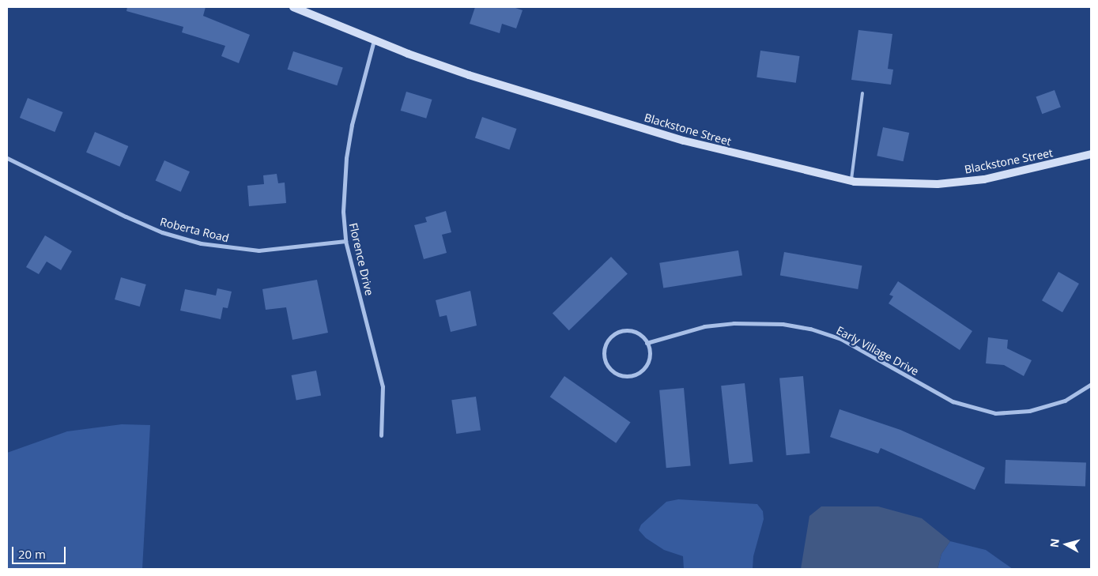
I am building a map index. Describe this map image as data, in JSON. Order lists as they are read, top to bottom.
{
  "streets": {
    "main road": ["Blackstone Street"],
    "street": ["Roberta Road", "Florence Drive", "Early Village Drive"]
  },
  "crossings": [
    ["Blackstone Street", "Florence Drive"],
    ["Roberta Road", "Florence Drive"]
  ],
  "scale_bar": "20 m",
  "north": "left"
}
